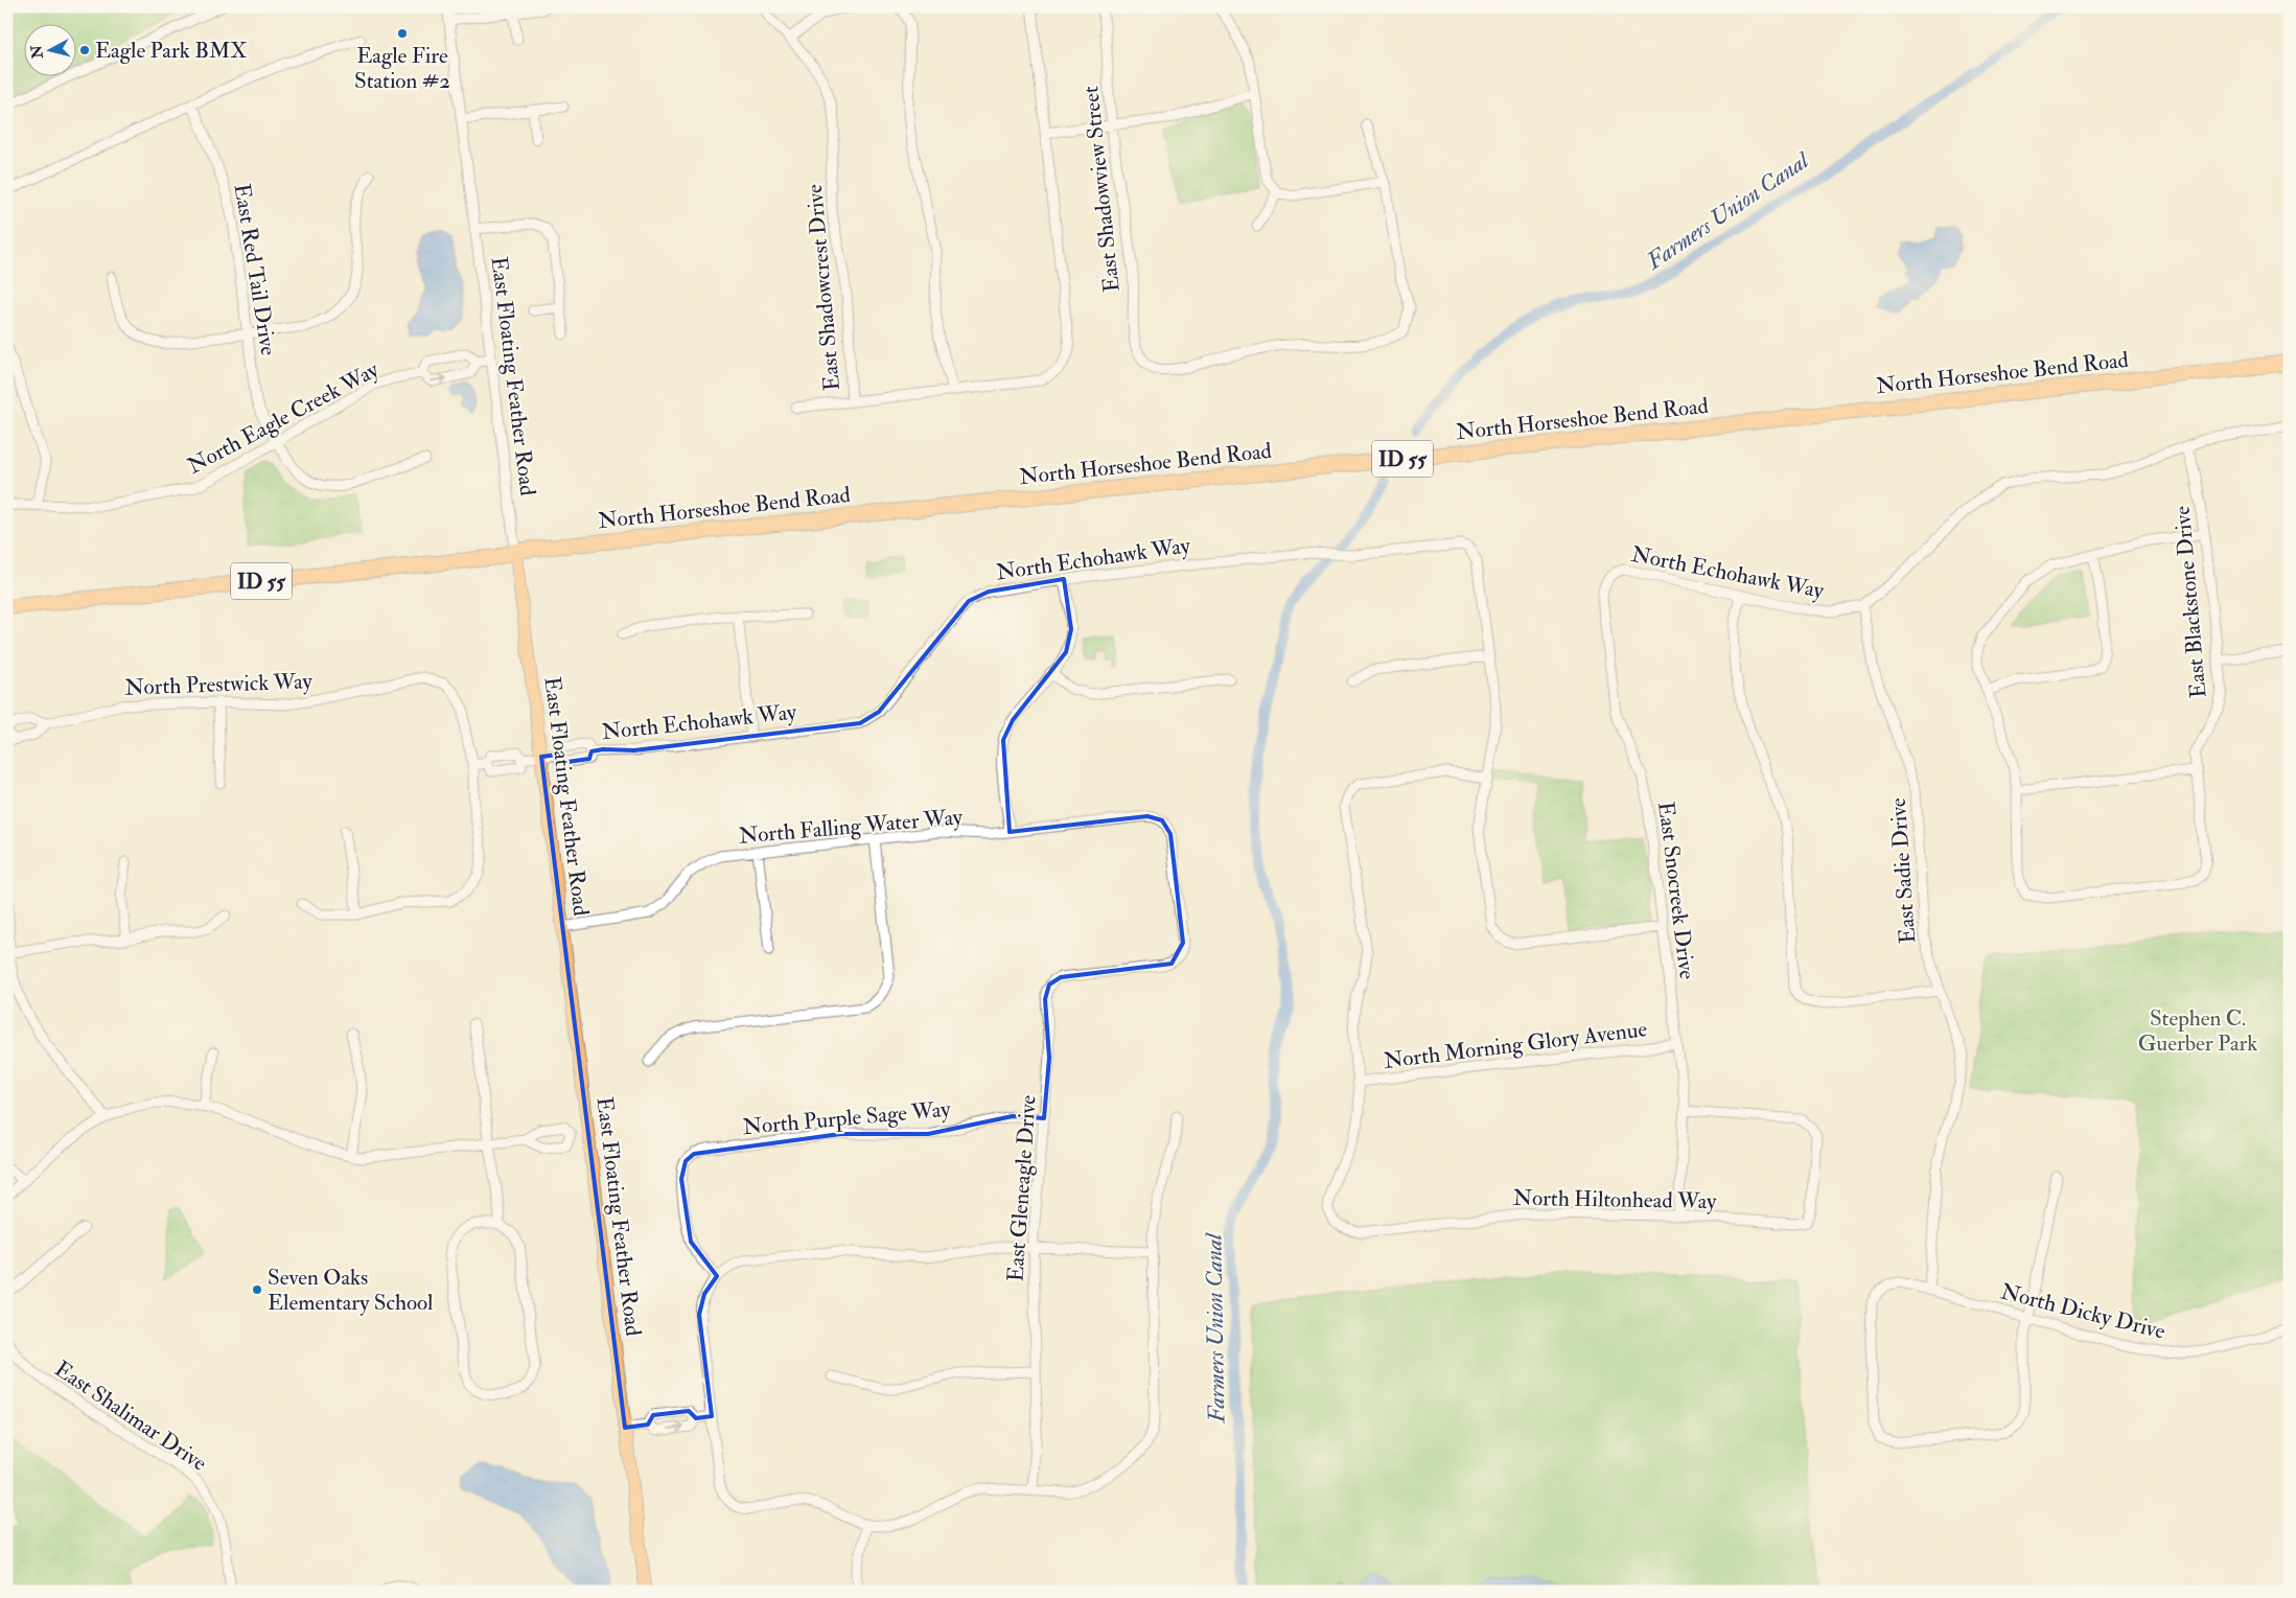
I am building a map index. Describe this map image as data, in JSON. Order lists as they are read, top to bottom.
{
  "streets": {
    "highway": ["North Horseshoe Bend Road", "ID 55"],
    "main road": ["East Floating Feather Road"],
    "street": [
      "East Shadowview Street",
      "East Red Tail Drive",
      "East Shadowcrest Drive",
      "North Eagle Creek Way",
      "North Echohawk Way",
      "East Blackstone Drive",
      "North Prestwick Way",
      "North Falling Water Way",
      "East Sadie Drive",
      "East Snocreek Drive",
      "North Morning Glory Avenue",
      "North Purple Sage Way",
      "East Gleneagle Drive",
      "North Hiltonhead Way",
      "North Dicky Drive",
      "East Shalimar Drive"
    ]
  },
  "crossings": [
    ["East Red Tail Drive", "North Eagle Creek Way"],
    ["North Horseshoe Bend Road", "East Floating Feather Road"],
    ["East Floating Feather Road", "North Eagle Creek Way"],
    ["East Floating Feather Road", "North Echohawk Way"],
    ["East Floating Feather Road", "North Falling Water Way"],
    ["North Echohawk Way", "East Blackstone Drive"],
    ["North Echohawk Way", "East Sadie Drive"],
    ["North Echohawk Way", "East Snocreek Drive"],
    ["North Falling Water Way", "East Gleneagle Drive"],
    ["East Sadie Drive", "North Dicky Drive"],
    ["East Snocreek Drive", "North Morning Glory Avenue"],
    ["East Snocreek Drive", "North Hiltonhead Way"],
    ["North Morning Glory Avenue", "North Hiltonhead Way"],
    ["North Purple Sage Way", "East Gleneagle Drive"]
  ],
  "water": ["Farmers Union Canal"],
  "parks": ["Stephen C. Guerber Park"],
  "places": ["Eagle Fire Station #2", "Eagle Park BMX", "Seven Oaks Elementary School"],
  "north": "left"
}
